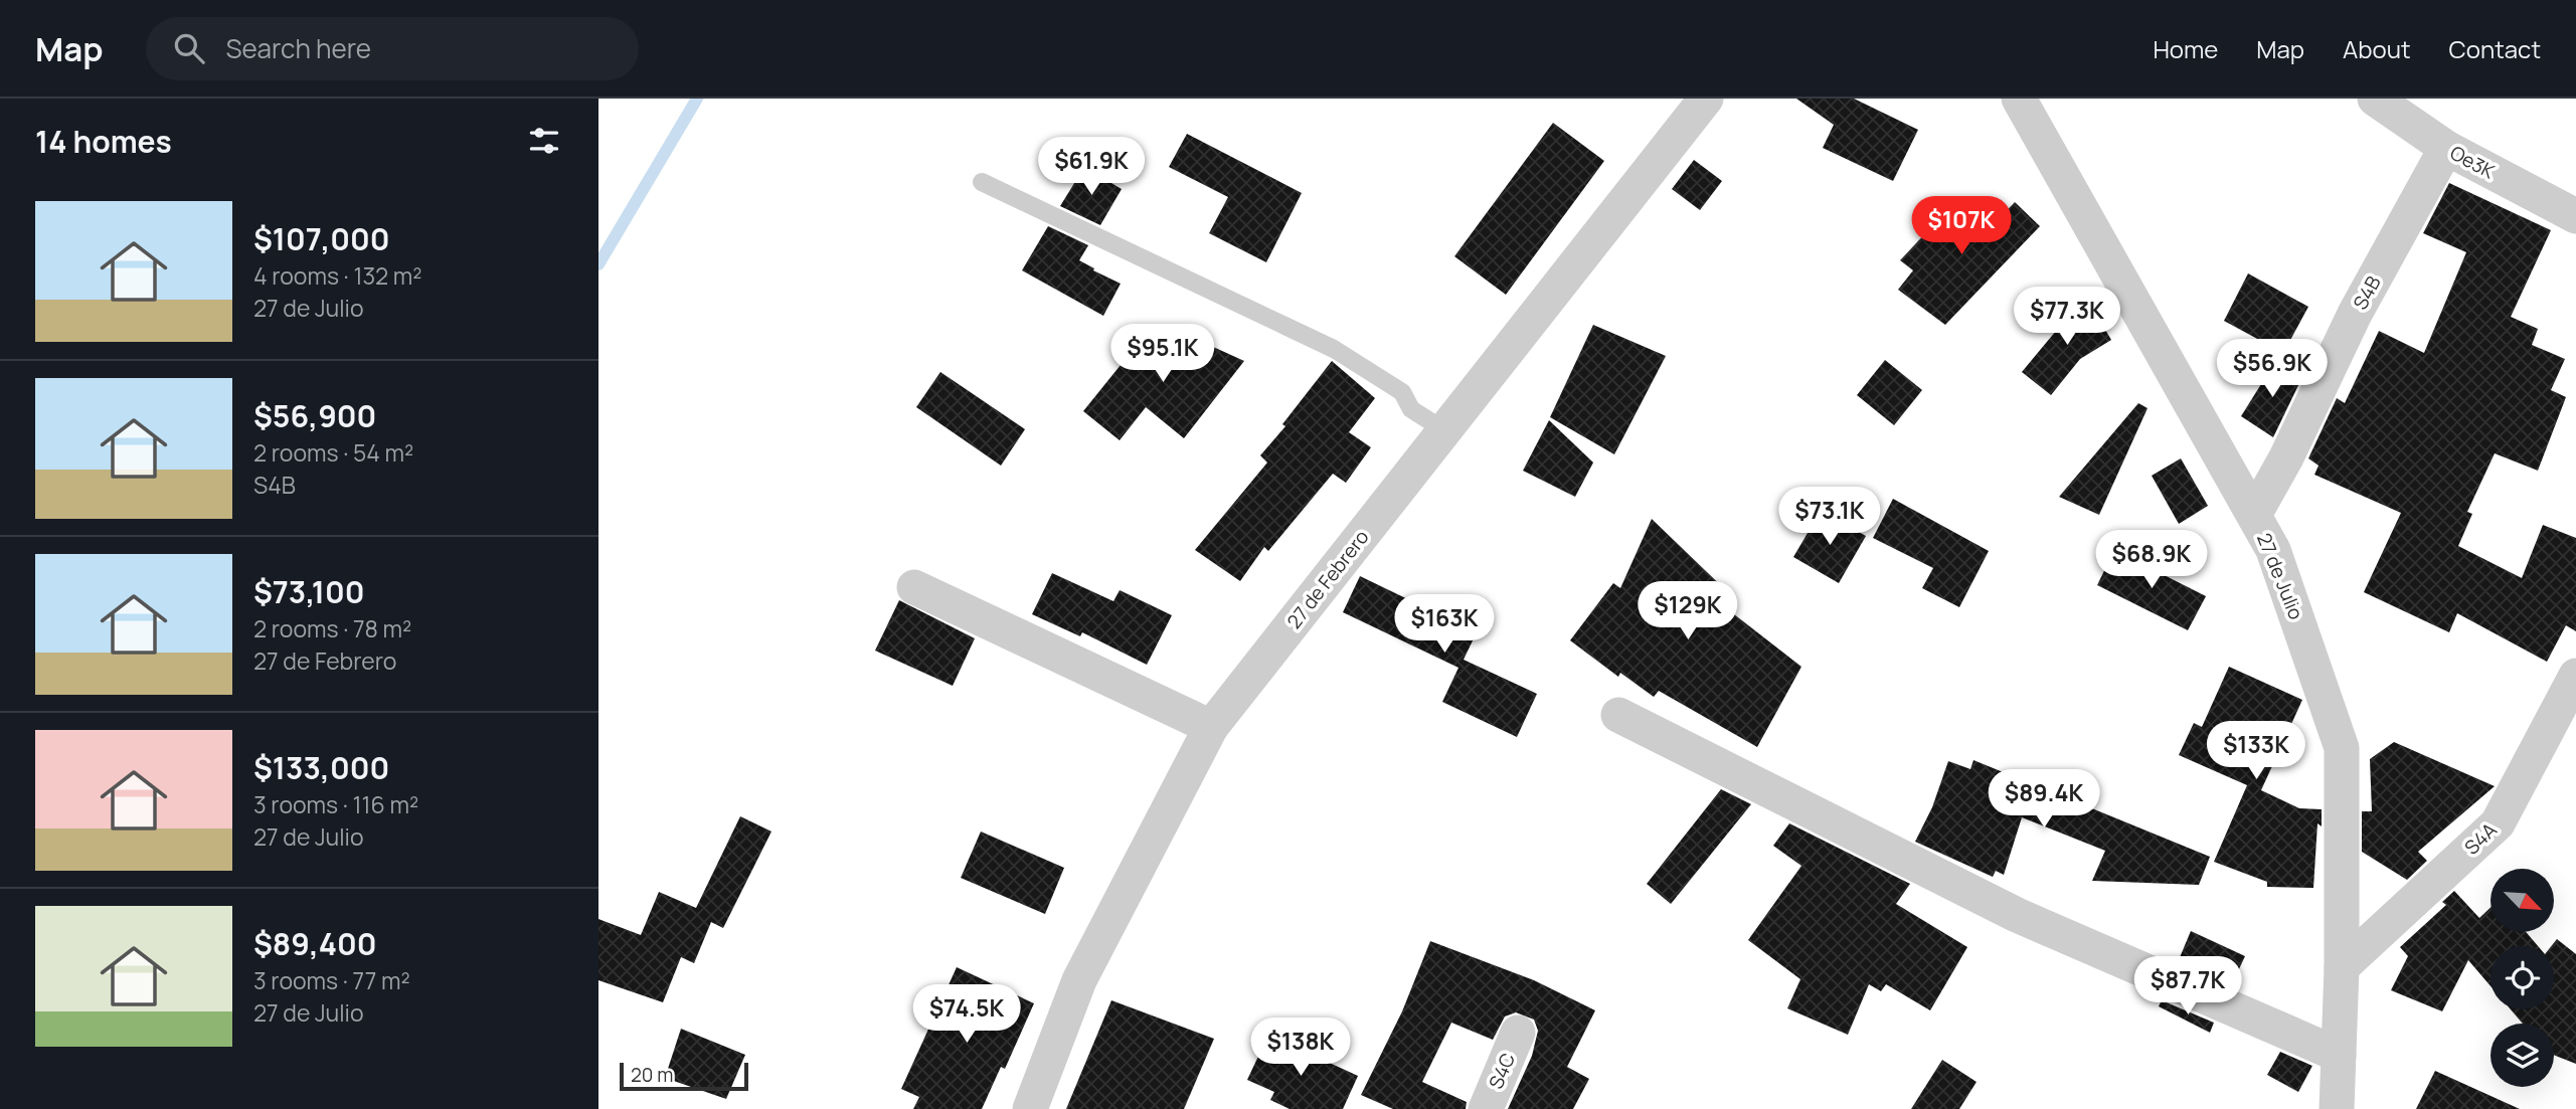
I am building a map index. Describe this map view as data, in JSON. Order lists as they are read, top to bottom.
{
  "streets": {
    "street": [
      "Oe3K",
      "S4B",
      "27 de Julio",
      "27 de Febrero",
      "S4A",
      "S4C"
    ]
  },
  "crossings": [
    ["Oe3K", "S4B"],
    ["S4B", "27 de Julio"],
    ["27 de Julio", "S4A"]
  ],
  "scale_bar": "20 m",
  "north": "bottom right",
  "page": {
    "header": "Map",
    "search": "Search here",
    "nav": [
      "Home",
      "Map",
      "About",
      "Contact"
    ],
    "heading": "14 homes",
    "price": [
      "$61.9K",
      "$107K",
      "$77.3K",
      "$95.1K",
      "$56.9K",
      "$73.1K",
      "$68.9K",
      "$129K",
      "$163K",
      "$133K",
      "$89.4K",
      "$87.7K",
      "$74.5K",
      "$138K"
    ],
    "list": [
      {
        "name": "$107,000",
        "note": "4 rooms · 132 m² · 27 de Julio"
      },
      {
        "name": "$56,900",
        "note": "2 rooms · 54 m² · S4B"
      },
      {
        "name": "$73,100",
        "note": "2 rooms · 78 m² · 27 de Febrero"
      },
      {
        "name": "$133,000",
        "note": "3 rooms · 116 m² · 27 de Julio"
      },
      {
        "name": "$89,400",
        "note": "3 rooms · 77 m² · 27 de Julio"
      }
    ],
    "scale": "20 m"
  }
}
